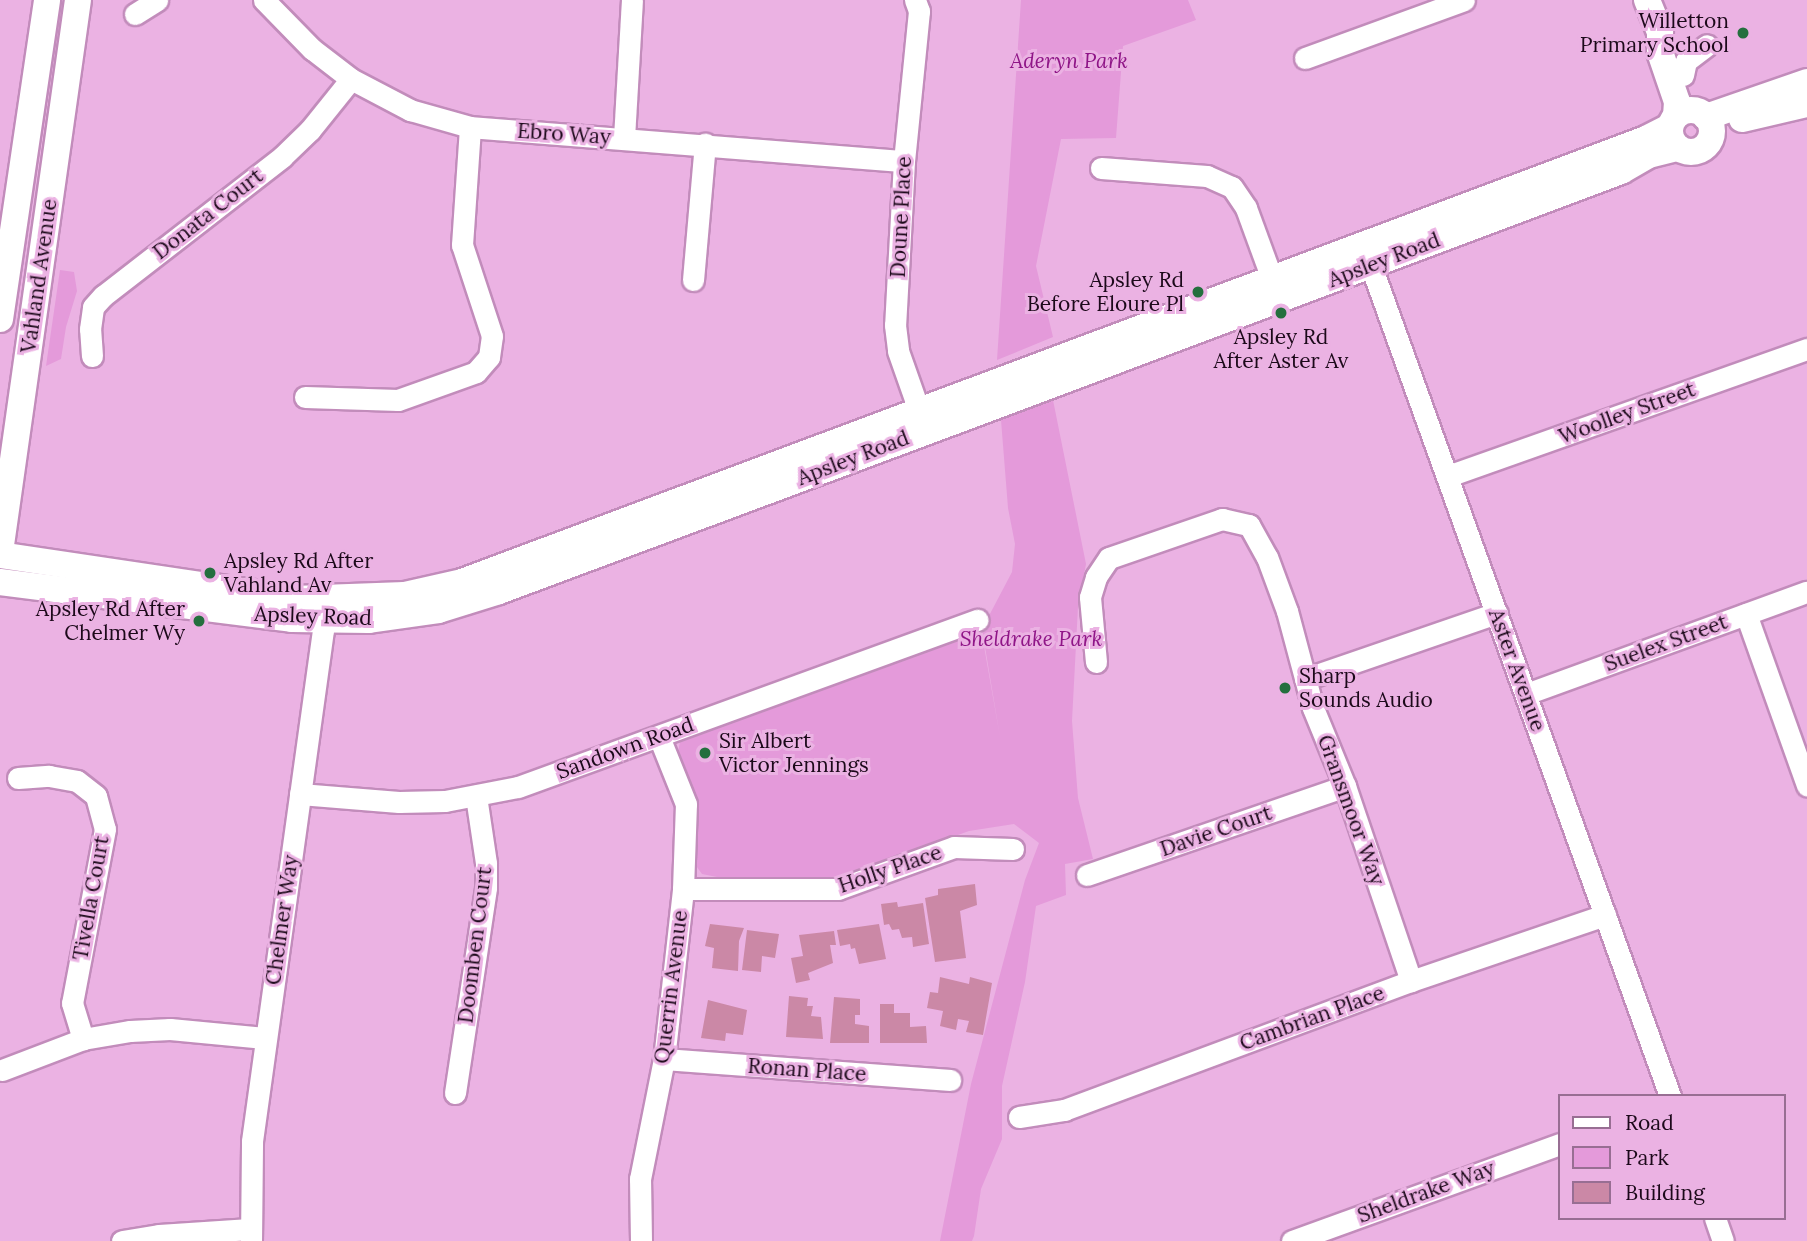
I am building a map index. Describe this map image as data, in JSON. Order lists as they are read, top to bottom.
{
  "streets": {
    "main road": ["Apsley Road", "Vahland Avenue"],
    "street": [
      "Ebro Way",
      "Donata Court",
      "Doune Place",
      "Woolley Street",
      "Suelex Street",
      "Aster Avenue",
      "Sandown Road",
      "Gransmoor Way",
      "Davie Court",
      "Holly Place",
      "Tivella Court",
      "Chelmer Way",
      "Doomben Court",
      "Querrin Avenue",
      "Cambrian Place",
      "Ronan Place",
      "Sheldrake Way"
    ]
  },
  "crossings": [
    ["Ebro Way", "Donata Court"],
    ["Ebro Way", "Doune Place"],
    ["Doune Place", "Apsley Road"],
    ["Apsley Road", "Vahland Avenue"],
    ["Apsley Road", "Aster Avenue"],
    ["Apsley Road", "Chelmer Way"],
    ["Woolley Street", "Aster Avenue"],
    ["Suelex Street", "Aster Avenue"],
    ["Aster Avenue", "Cambrian Place"],
    ["Sandown Road", "Chelmer Way"],
    ["Sandown Road", "Doomben Court"],
    ["Sandown Road", "Querrin Avenue"],
    ["Gransmoor Way", "Davie Court"],
    ["Gransmoor Way", "Cambrian Place"],
    ["Holly Place", "Querrin Avenue"],
    ["Querrin Avenue", "Ronan Place"]
  ],
  "parks": ["Aderyn Park", "Sheldrake Park"],
  "places": [
    "Willetton Primary School",
    "Apsley Rd Before Eloure Pl",
    "Apsley Rd After Aster Av",
    "Apsley Rd After Vahland Av",
    "Apsley Rd After Chelmer Wy",
    "Sharp Sounds Audio",
    "Sir Albert Victor Jennings"
  ],
  "legend": ["Road", "Park", "Building"]
}
